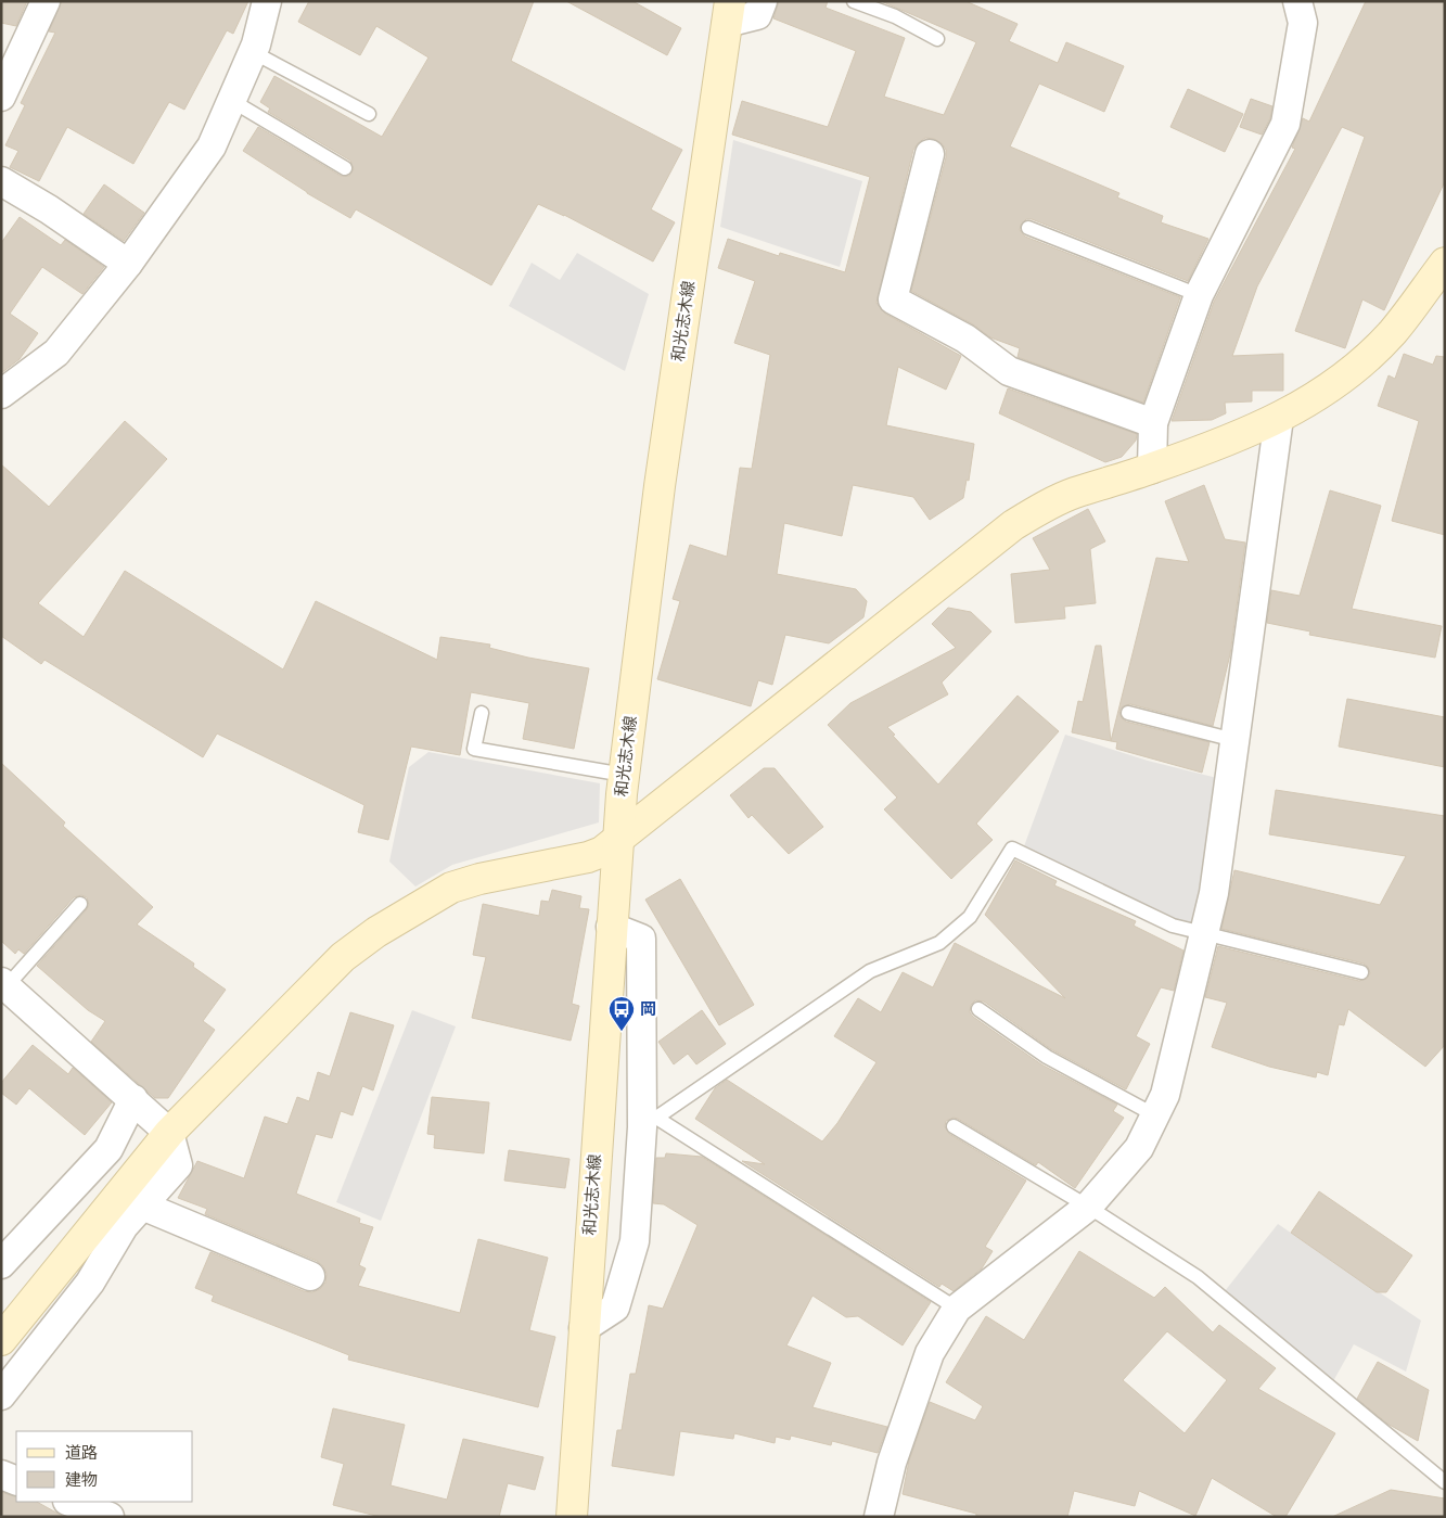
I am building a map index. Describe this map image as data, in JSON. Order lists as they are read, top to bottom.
{
  "streets": {
    "street": ["和光志木線"]
  },
  "places": {
    "bus stop": ["岡"]
  },
  "legend": ["道路", "建物"]
}
